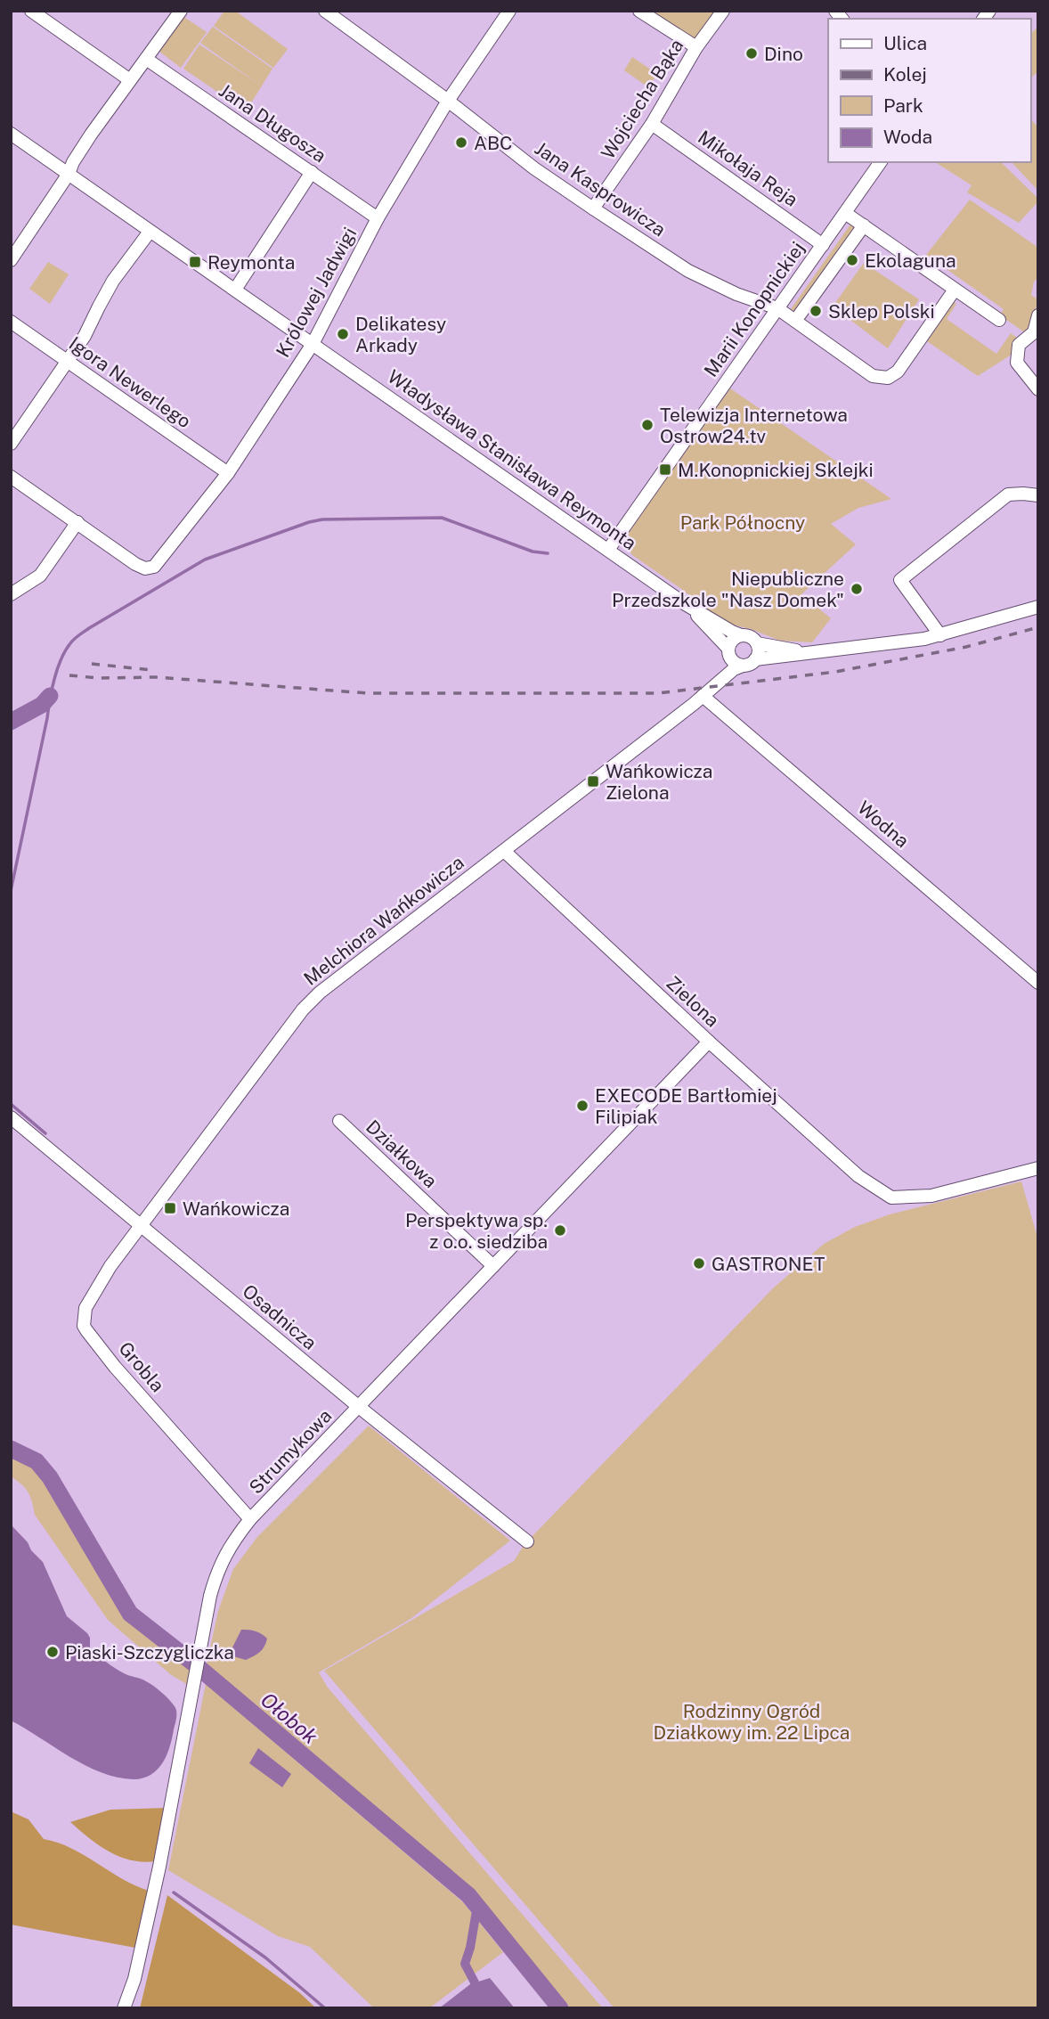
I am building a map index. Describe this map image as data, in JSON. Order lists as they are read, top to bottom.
{
  "streets": {
    "street": [
      "Wojciecha Bąka",
      "Jana Długosza",
      "Mikołaja Reja",
      "Jana Kasprowicza",
      "Królowej Jadwigi",
      "Marii Konopnickiej",
      "Igora Newerlego",
      "Władysława Stanisława Reymonta",
      "Wodna",
      "Melchiora Wańkowicza",
      "Zielona",
      "Działkowa",
      "Osadnicza",
      "Grobla",
      "Strumykowa"
    ]
  },
  "crossings": [
    ["Wojciecha Bąka", "Mikołaja Reja"],
    ["Wojciecha Bąka", "Jana Kasprowicza"],
    ["Jana Długosza", "Królowej Jadwigi"],
    ["Mikołaja Reja", "Marii Konopnickiej"],
    ["Jana Kasprowicza", "Królowej Jadwigi"],
    ["Jana Kasprowicza", "Marii Konopnickiej"],
    ["Królowej Jadwigi", "Igora Newerlego"],
    ["Królowej Jadwigi", "Władysława Stanisława Reymonta"],
    ["Marii Konopnickiej", "Władysława Stanisława Reymonta"],
    ["Władysława Stanisława Reymonta", "Melchiora Wańkowicza"],
    ["Wodna", "Melchiora Wańkowicza"],
    ["Melchiora Wańkowicza", "Zielona"],
    ["Melchiora Wańkowicza", "Osadnicza"],
    ["Melchiora Wańkowicza", "Grobla"],
    ["Zielona", "Strumykowa"],
    ["Działkowa", "Strumykowa"],
    ["Osadnicza", "Grobla"],
    ["Osadnicza", "Strumykowa"],
    ["Grobla", "Strumykowa"]
  ],
  "water": ["Ołobok"],
  "parks": ["Park Północny", "Rodzinny Ogród Działkowy im. 22 Lipca"],
  "places": {
    "other": [
      "Dino",
      "ABC",
      "Ekolaguna",
      "Sklep Polski",
      "Delikatesy Arkady",
      "Telewizja Internetowa Ostrow24.tv",
      "Niepubliczne Przedszkole \"Nasz Domek\"",
      "EXECODE Bartłomiej Filipiak",
      "Perspektywa sp. z o.o. siedziba",
      "GASTRONET",
      "Piaski-Szczygliczka"
    ],
    "transit": [
      "Reymonta",
      "M.Konopnickiej Sklejki",
      "Wańkowicza Zielona",
      "Wańkowicza"
    ]
  },
  "legend": [
    "Ulica",
    "Kolej",
    "Park",
    "Woda"
  ]
}
